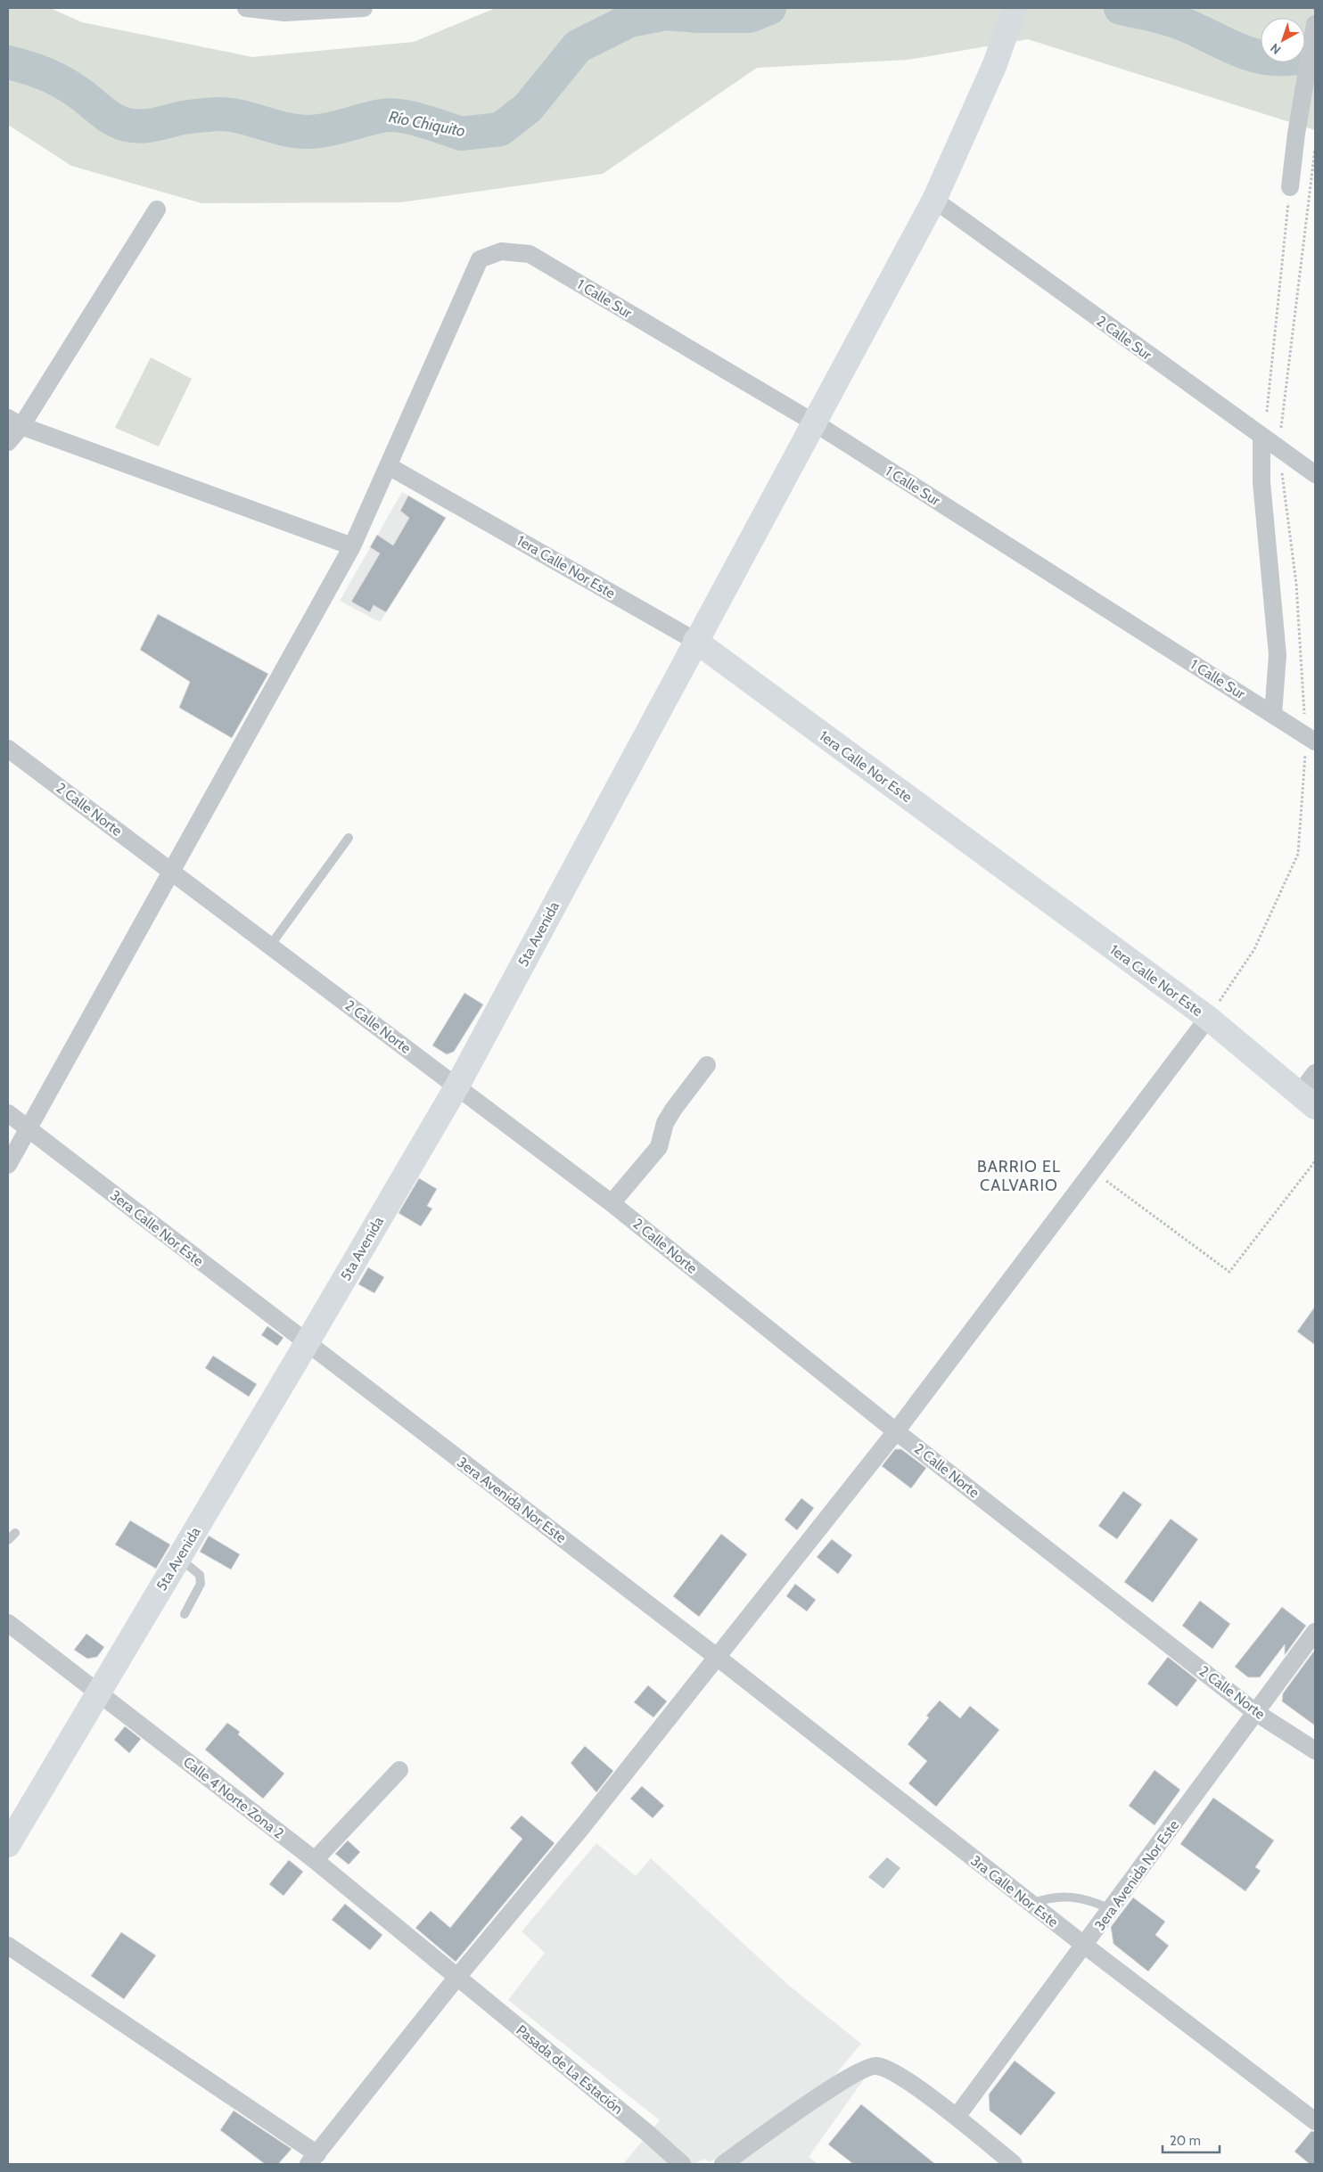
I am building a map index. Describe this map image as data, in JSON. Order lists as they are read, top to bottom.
{
  "streets": {
    "street": [
      "1 Calle Sur",
      "2 Calle Sur",
      "1era Calle Nor Este",
      "2 Calle Norte",
      "5ta Avenida",
      "3era Calle Nor Este",
      "3era Avenida Nor Este",
      "Calle 4 Norte Zona 2",
      "3ra Calle Nor Este",
      "Pasada de La Estación"
    ]
  },
  "crossings": [
    ["1 Calle Sur", "1era Calle Nor Este"],
    ["1 Calle Sur", "5ta Avenida"],
    ["2 Calle Sur", "5ta Avenida"],
    ["1era Calle Nor Este", "5ta Avenida"],
    ["2 Calle Norte", "5ta Avenida"],
    ["2 Calle Norte", "3era Avenida Nor Este"],
    ["5ta Avenida", "3era Calle Nor Este"],
    ["5ta Avenida", "3era Avenida Nor Este"],
    ["5ta Avenida", "Calle 4 Norte Zona 2"],
    ["3era Calle Nor Este", "3era Avenida Nor Este"],
    ["3era Avenida Nor Este", "3ra Calle Nor Este"],
    ["Calle 4 Norte Zona 2", "Pasada de La Estación"]
  ],
  "districts": ["BARRIO EL CALVARIO"],
  "water": ["Río Chiquito"],
  "scale_bar": "20 m",
  "north": "bottom left"
}
